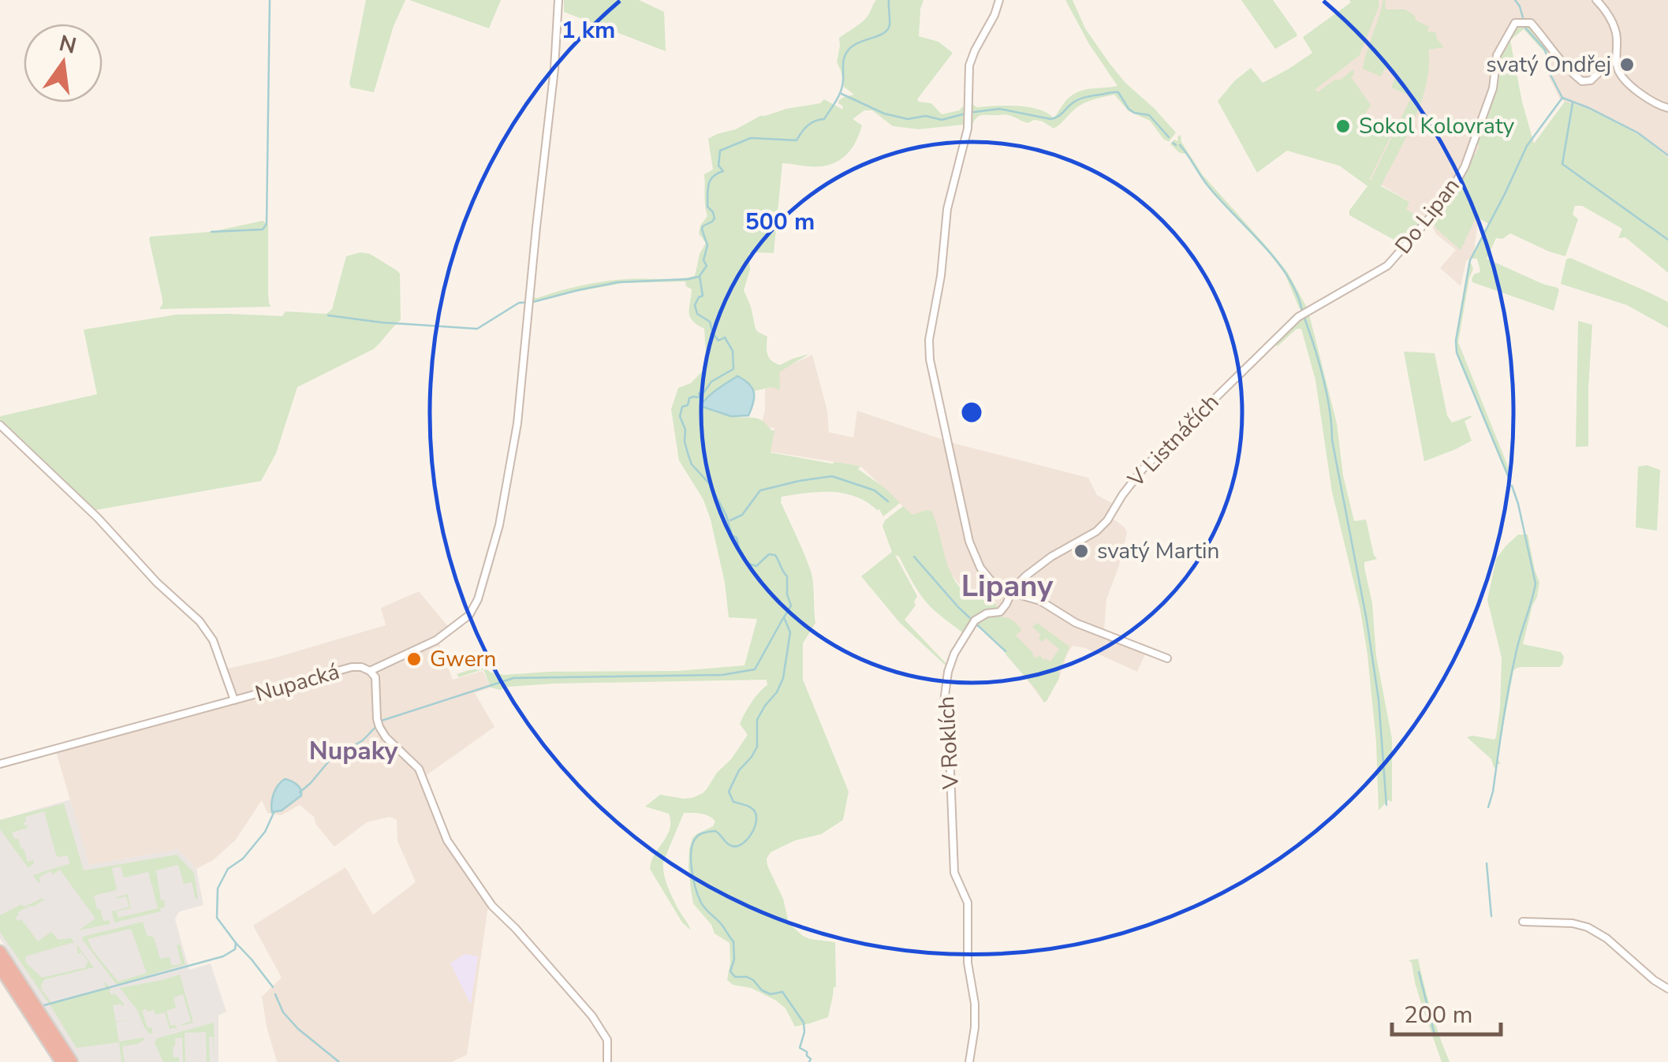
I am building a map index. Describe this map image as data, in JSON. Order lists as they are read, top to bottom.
{
  "streets": {
    "street": [
      "Do Lipan",
      "V Listnáčích",
      "Nupacká",
      "V Roklích"
    ]
  },
  "crossings": [
    ["Do Lipan", "V Listnáčích"],
    ["V Listnáčích", "V Roklích"]
  ],
  "districts": ["Lipany", "Nupaky"],
  "places": [
    "svatý Ondřej",
    "Sokol Kolovraty",
    "svatý Martin",
    "Gwern"
  ],
  "scale_bar": "200 m",
  "north": "top",
  "rings": ["1 km", "500 m"]
}
